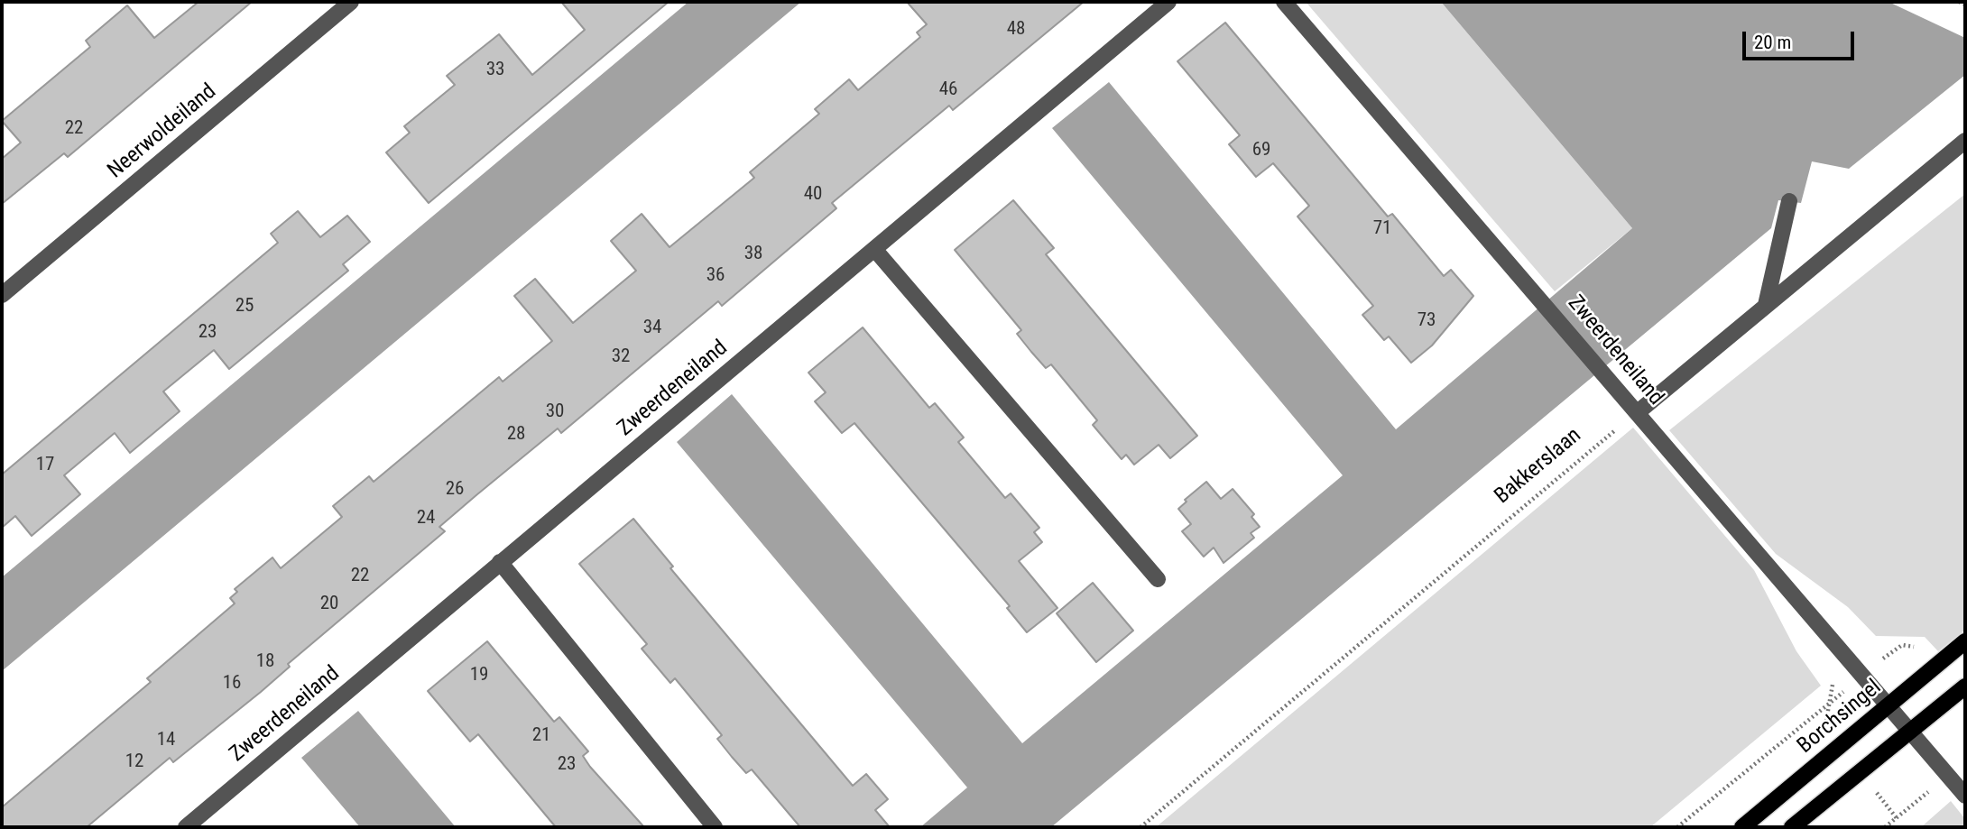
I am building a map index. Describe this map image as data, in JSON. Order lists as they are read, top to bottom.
{
  "streets": {
    "main road": ["Borchsingel"],
    "street": ["Neerwoldeiland", "Zweerdeneiland"],
    "path": ["Bakkerslaan"]
  },
  "crossings": [
    ["Zweerdeneiland", "Bakkerslaan"],
    ["Zweerdeneiland", "Borchsingel"]
  ],
  "house_numbers": [
    "48",
    "33",
    "46",
    "22",
    "69",
    "40",
    "71",
    "38",
    "36",
    "25",
    "73",
    "34",
    "23",
    "32",
    "30",
    "28",
    "17",
    "26",
    "24",
    "22",
    "20",
    "18",
    "19",
    "16",
    "21",
    "14",
    "12",
    "23"
  ],
  "scale_bar": "20 m"
}
